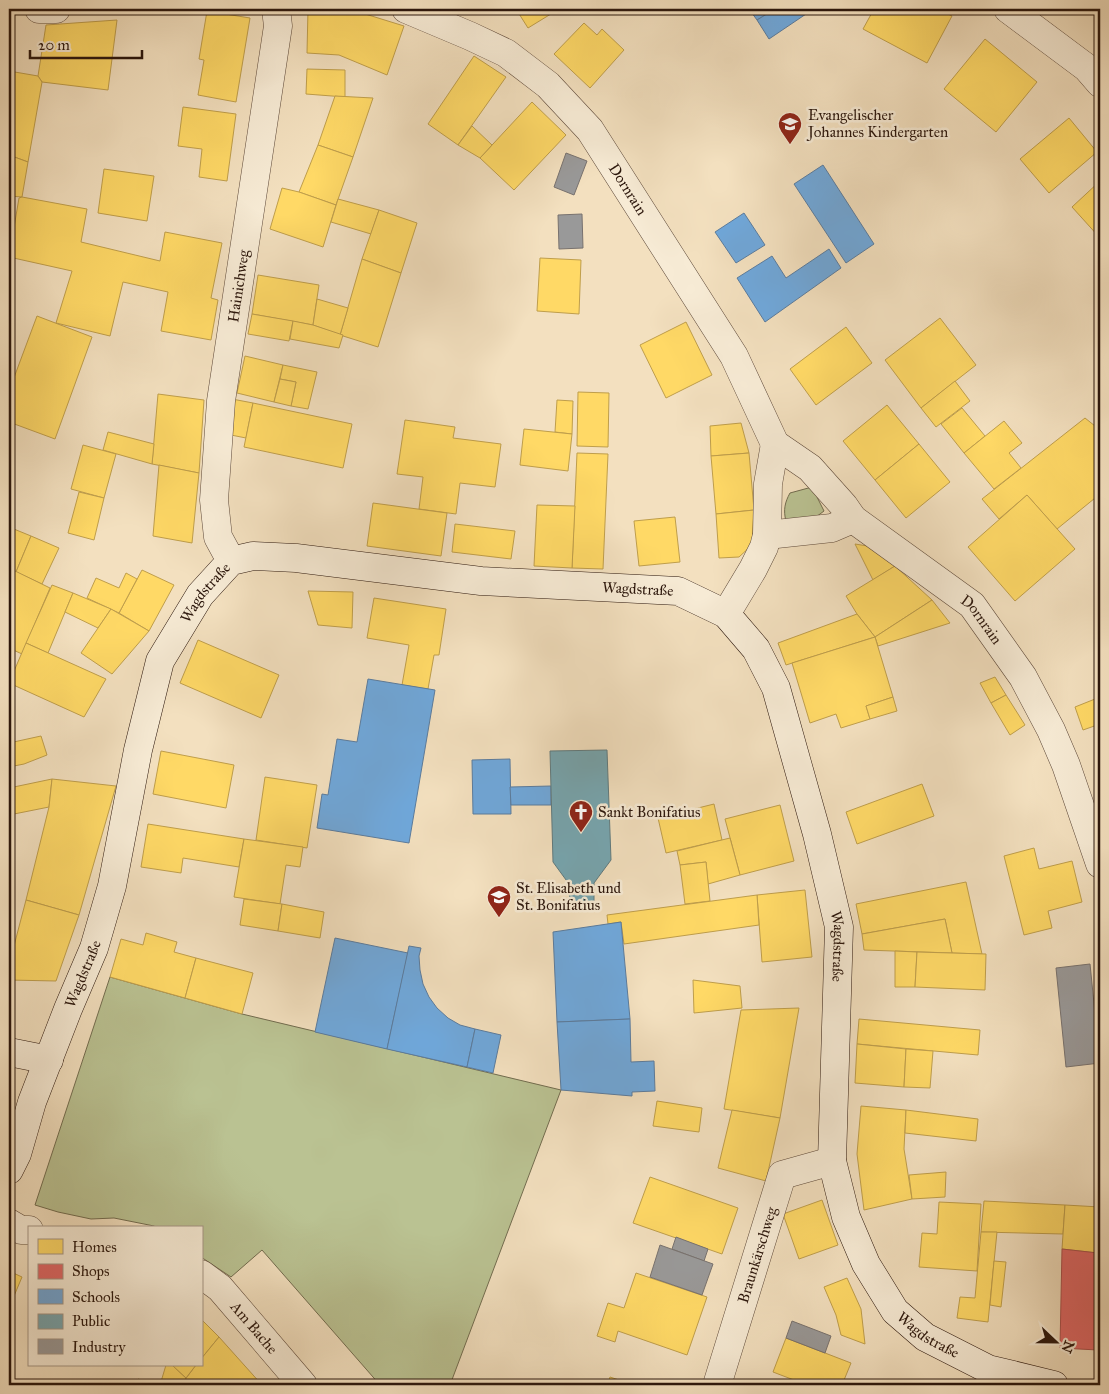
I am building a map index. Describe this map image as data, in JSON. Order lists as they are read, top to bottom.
{
  "streets": {
    "street": [
      "Dornrain",
      "Hainichweg",
      "Wagdstraße",
      "Braunkärschweg",
      "Am Bache"
    ]
  },
  "crossings": [
    ["Hainichweg", "Wagdstraße"],
    ["Wagdstraße", "Braunkärschweg"]
  ],
  "places": {
    "school or university": ["Evangelischer Johannes Kindergarten", "St. Elisabeth und St. Bonifatius"],
    "church": ["Sankt Bonifatius"]
  },
  "legend": [
    "Homes",
    "Shops",
    "Schools",
    "Public",
    "Industry"
  ],
  "scale_bar": "20 m",
  "north": "right"
}
